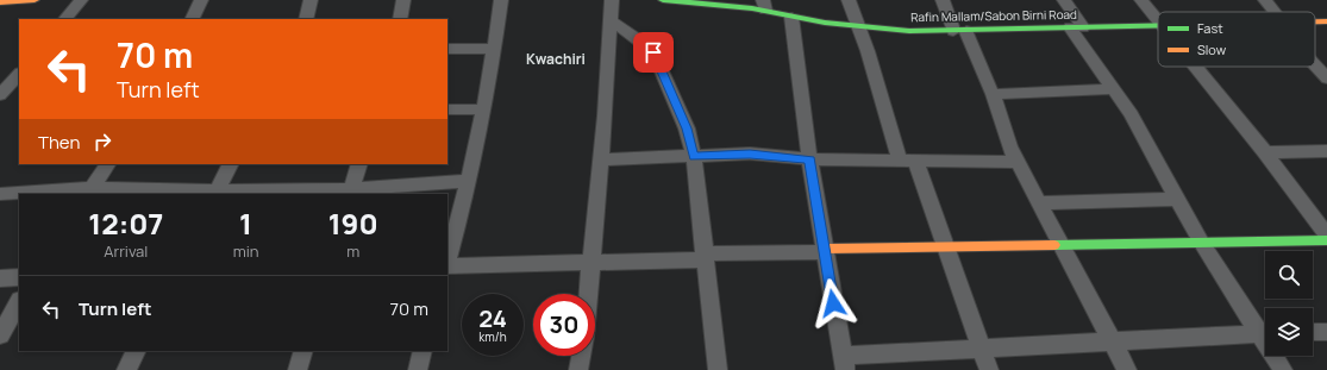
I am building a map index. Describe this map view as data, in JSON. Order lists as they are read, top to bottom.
{
  "streets": {
    "street": ["Rafin Mallam/Sabon Birni Road"]
  },
  "districts": ["Kwachiri"],
  "legend": ["Fast", "Slow"],
  "page": {
    "turn": ["70 m", "Turn left"],
    "then": "Then",
    "eta": [
      "12:07",
      "Arrival",
      "1",
      "min",
      "190",
      "m"
    ],
    "list": [
      {
        "name": "Turn left",
        "value": "70 m"
      }
    ],
    "speed": "24 km/h",
    "limit": "30"
  }
}
